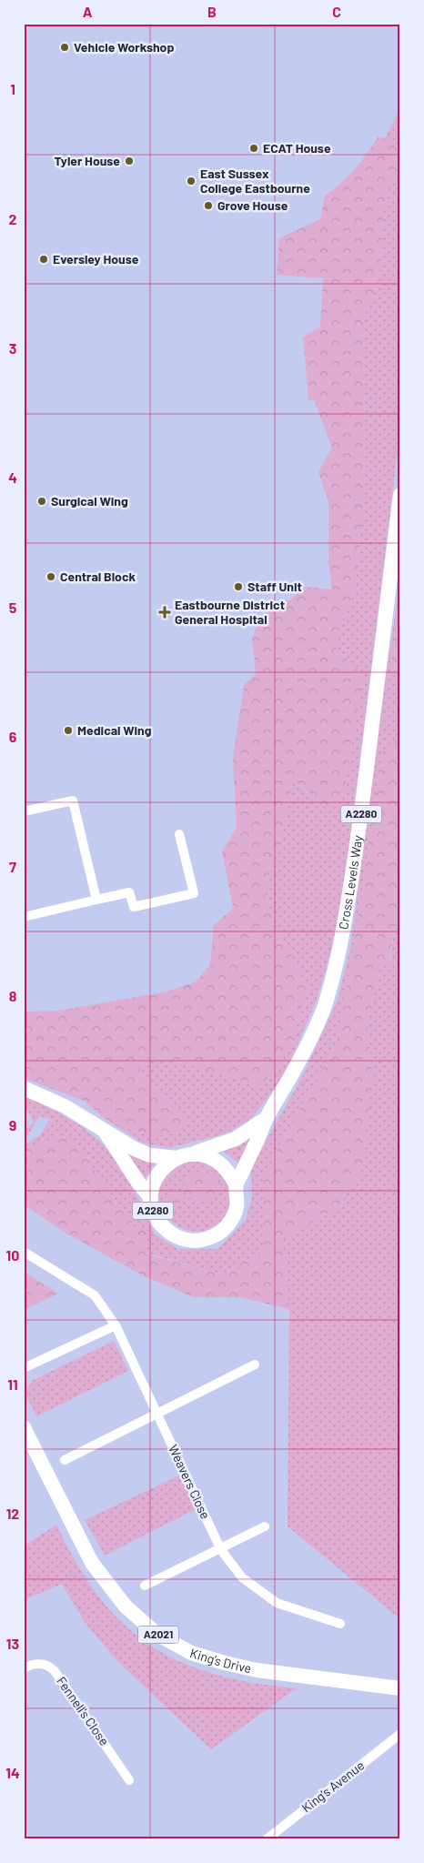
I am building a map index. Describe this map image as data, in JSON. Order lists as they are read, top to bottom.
{
  "streets": {
    "main road": [
      "A2280",
      "Cross Levels Way",
      "A2021",
      "King's Drive"
    ],
    "street": ["Weavers Close", "Fennell's Close", "King's Avenue"]
  },
  "places": {
    "other": [
      "Vehicle Workshop",
      "ECAT House",
      "Tyler House",
      "East Sussex College Eastbourne",
      "Grove House",
      "Eversley House",
      "Surgical Wing",
      "Central Block",
      "Staff Unit",
      "Medical Wing"
    ],
    "health": ["Eastbourne District General Hospital"]
  },
  "grid": {
    "columns": ["A", "B", "C"],
    "rows": [
      "1",
      "2",
      "3",
      "4",
      "5",
      "6",
      "7",
      "8",
      "9",
      "10",
      "11",
      "12",
      "13",
      "14"
    ]
  }
}
